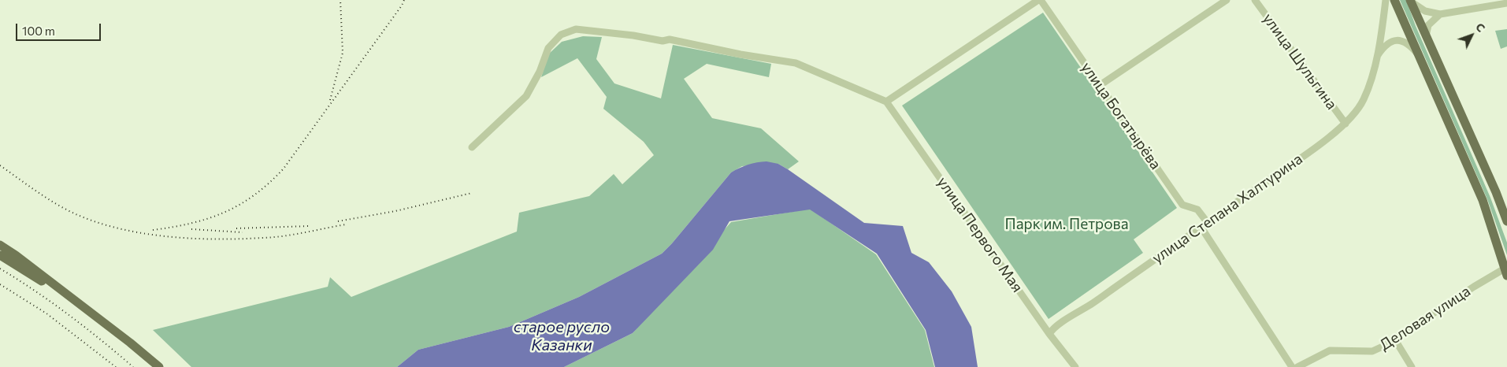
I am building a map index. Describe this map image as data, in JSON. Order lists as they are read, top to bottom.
{
  "streets": {
    "street": [
      "улица Шульгина",
      "улица Богатырёва",
      "улица Степана Халтурина",
      "улица Первого Мая",
      "Деловая улица"
    ]
  },
  "crossings": [
    ["улица Шульгина", "улица Степана Халтурина"],
    ["улица Богатырёва", "улица Степана Халтурина"],
    ["улица Богатырёва", "улица Первого Мая"],
    ["улица Степана Халтурина", "улица Первого Мая"]
  ],
  "water": ["старое русло Казанки"],
  "parks": ["Парк им. Петрова"],
  "scale_bar": "100 m",
  "north": "top right"
}
